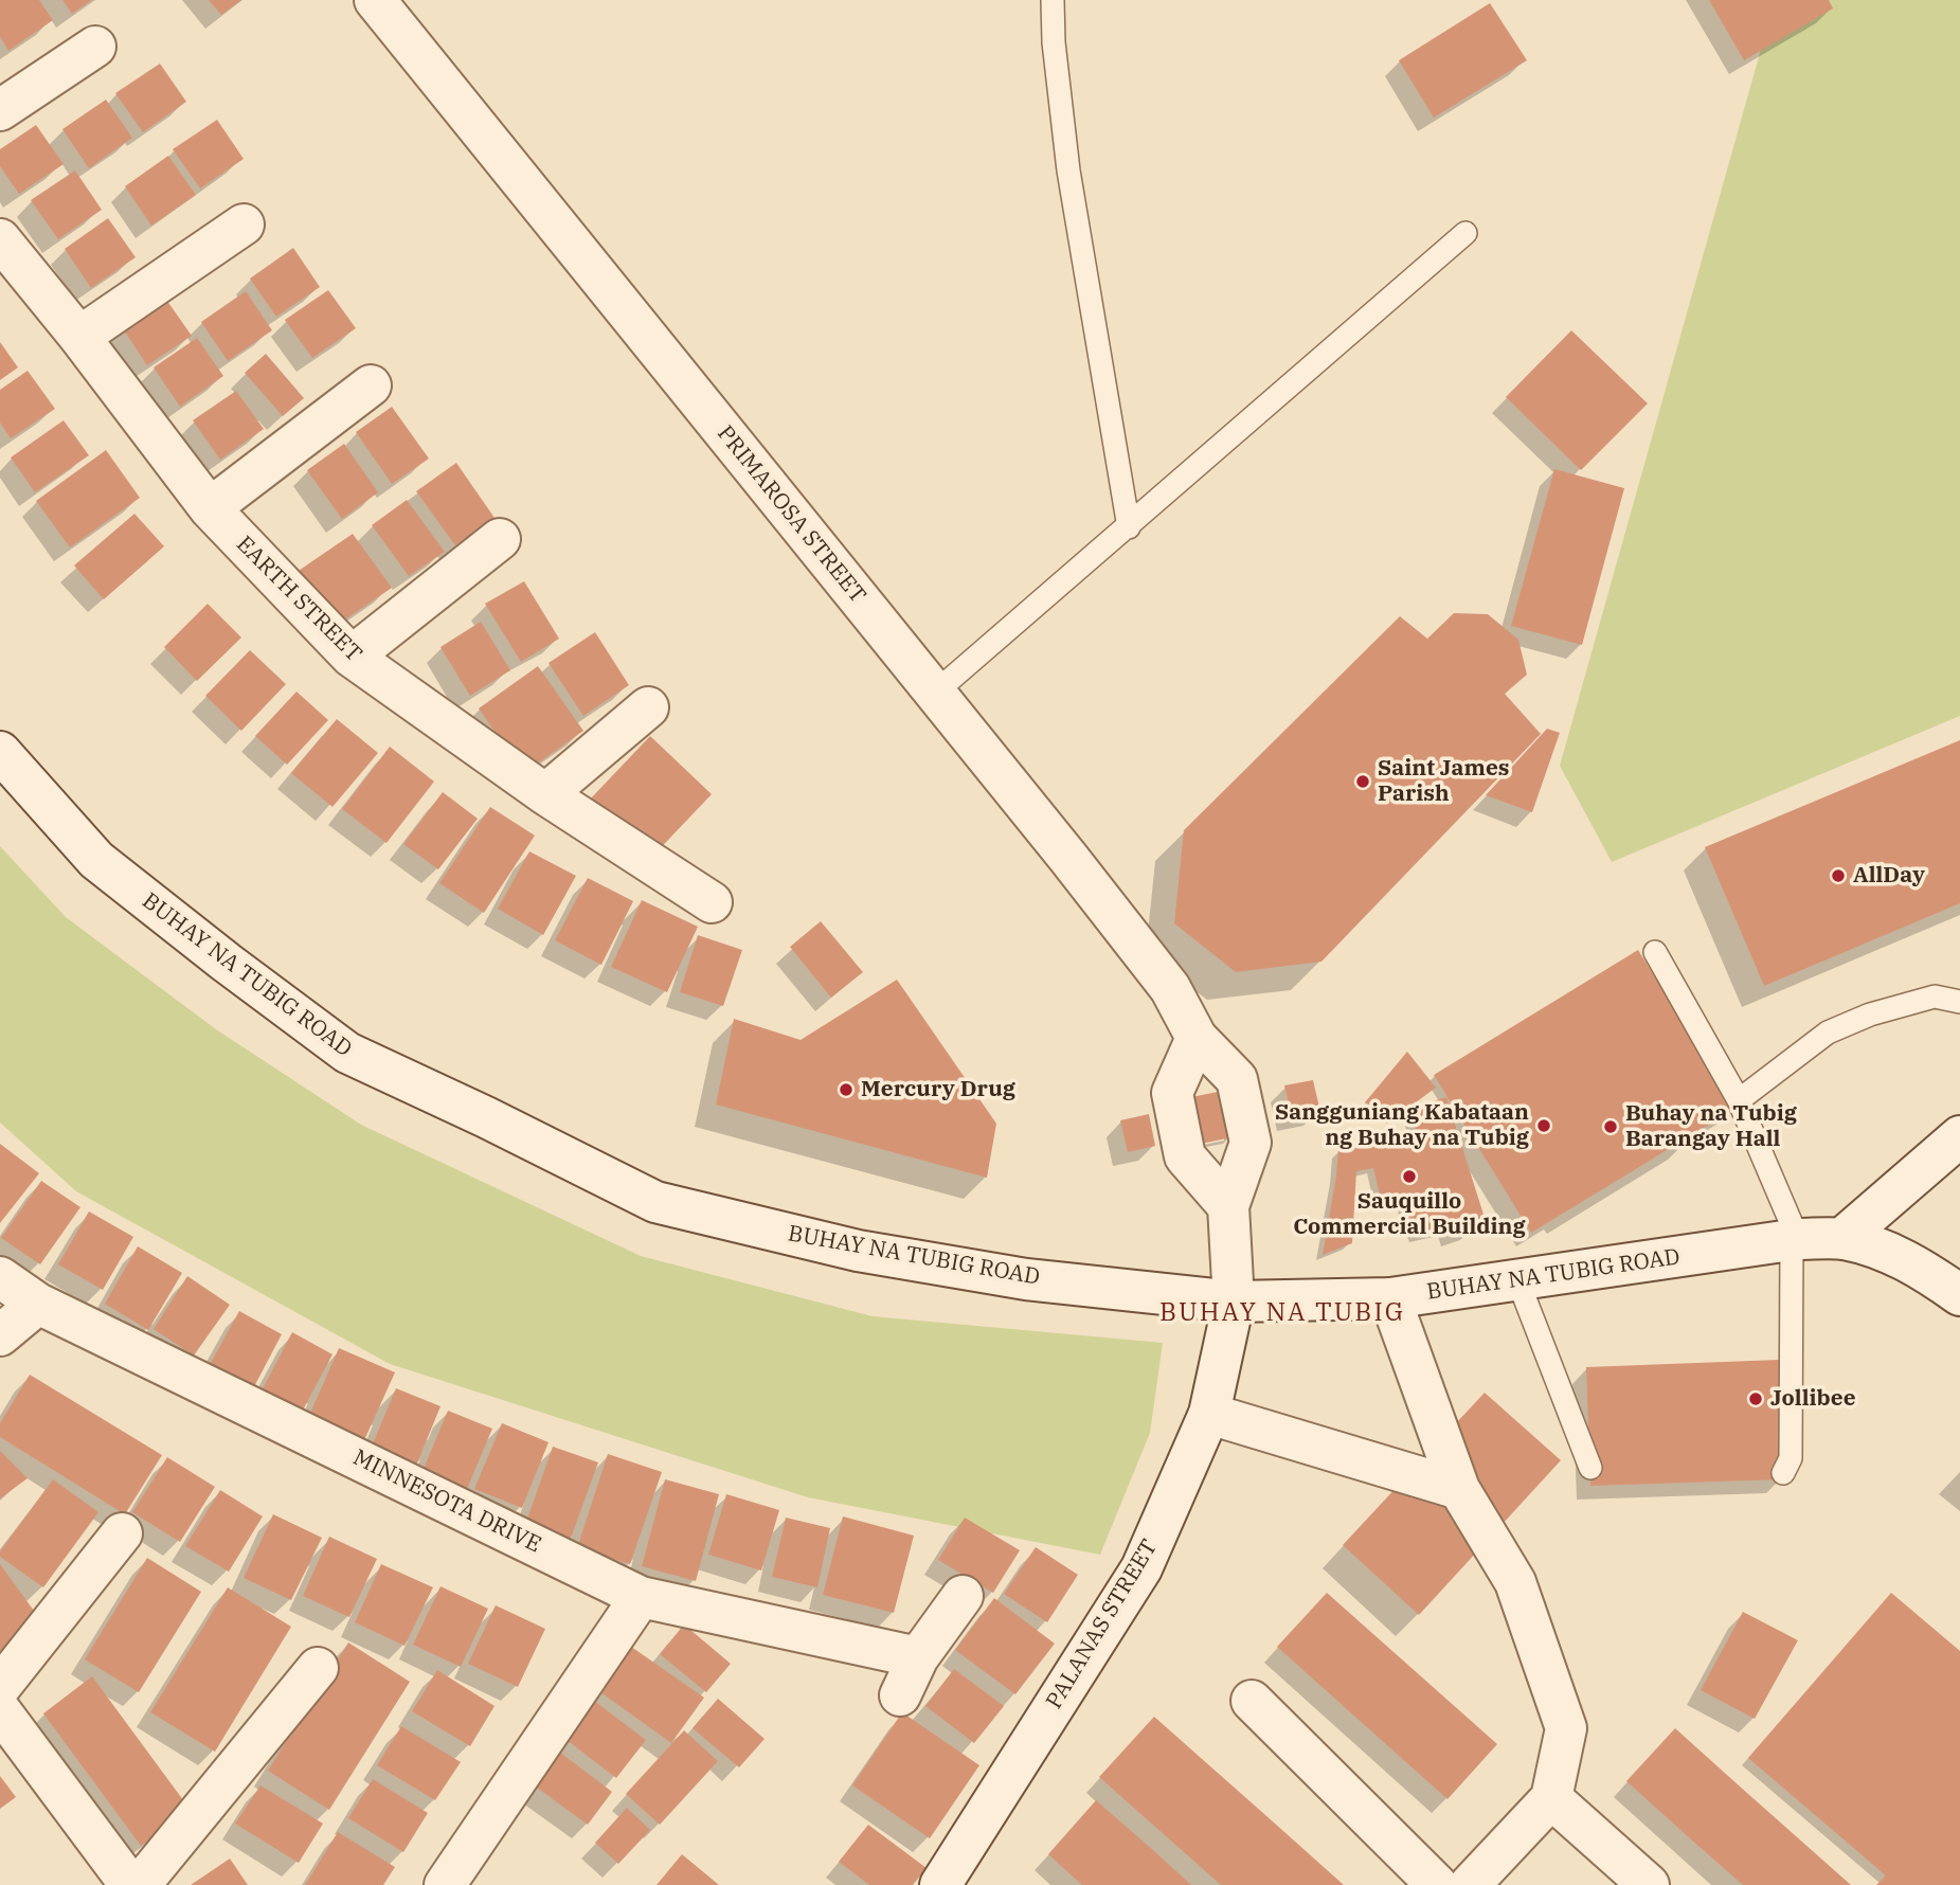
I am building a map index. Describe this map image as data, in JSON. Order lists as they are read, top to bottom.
{
  "streets": {
    "street": [
      "PRIMAROSA STREET",
      "EARTH STREET",
      "BUHAY NA TUBIG ROAD",
      "MINNESOTA DRIVE",
      "PALANAS STREET"
    ]
  },
  "crossings": [
    ["PRIMAROSA STREET", "BUHAY NA TUBIG ROAD"],
    ["PRIMAROSA STREET", "PALANAS STREET"],
    ["BUHAY NA TUBIG ROAD", "PALANAS STREET"]
  ],
  "districts": ["BUHAY NA TUBIG"],
  "places": [
    "Saint James Parish",
    "AllDay",
    "Mercury Drug",
    "Sangguniang Kabataan ng Buhay na Tubig",
    "Buhay na Tubig Barangay Hall",
    "Sauquillo Commercial Building",
    "Jollibee"
  ]
}
